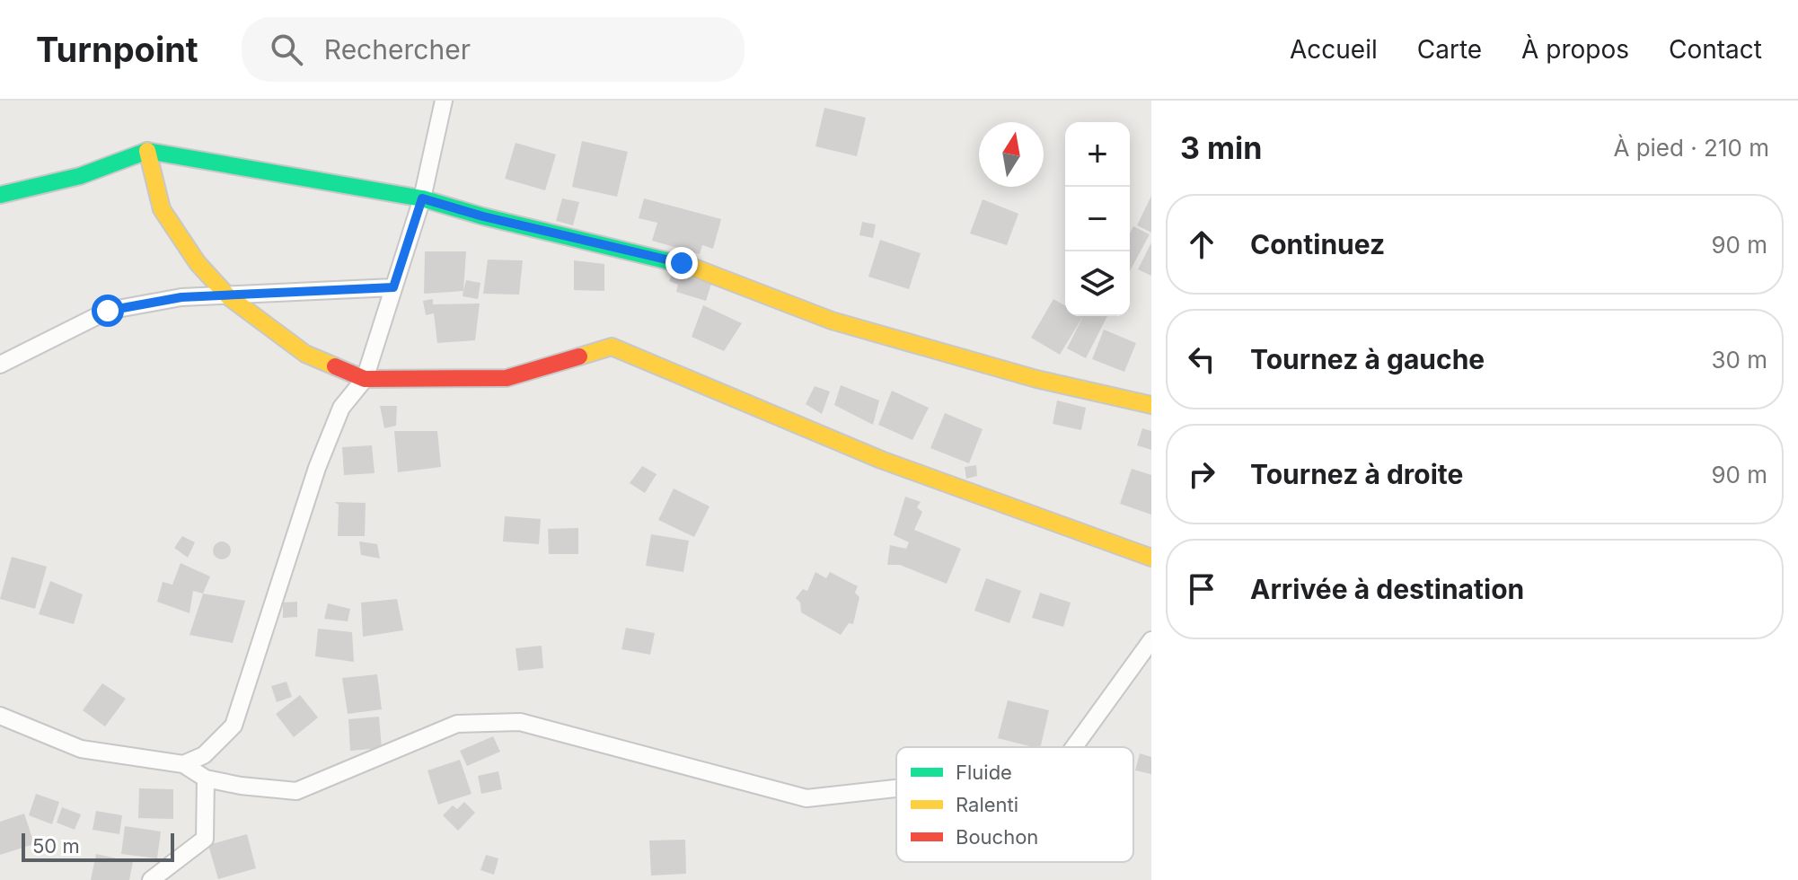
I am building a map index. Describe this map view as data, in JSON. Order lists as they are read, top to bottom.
{
  "legend": ["Fluide", "Ralenti", "Bouchon"],
  "scale_bar": "50 m",
  "north": "top",
  "page": {
    "header": "Turnpoint",
    "search": "Rechercher",
    "nav": [
      "Accueil",
      "Carte",
      "À propos",
      "Contact"
    ],
    "heading": ["3 min", "À pied · 210 m"],
    "map_buttons": ["+", "−"],
    "list": [
      ["Continuez", "90 m"],
      ["Tournez à gauche", "30 m"],
      ["Tournez à droite", "90 m"],
      "Arrivée à destination"
    ],
    "scale": "50 m"
  }
}
